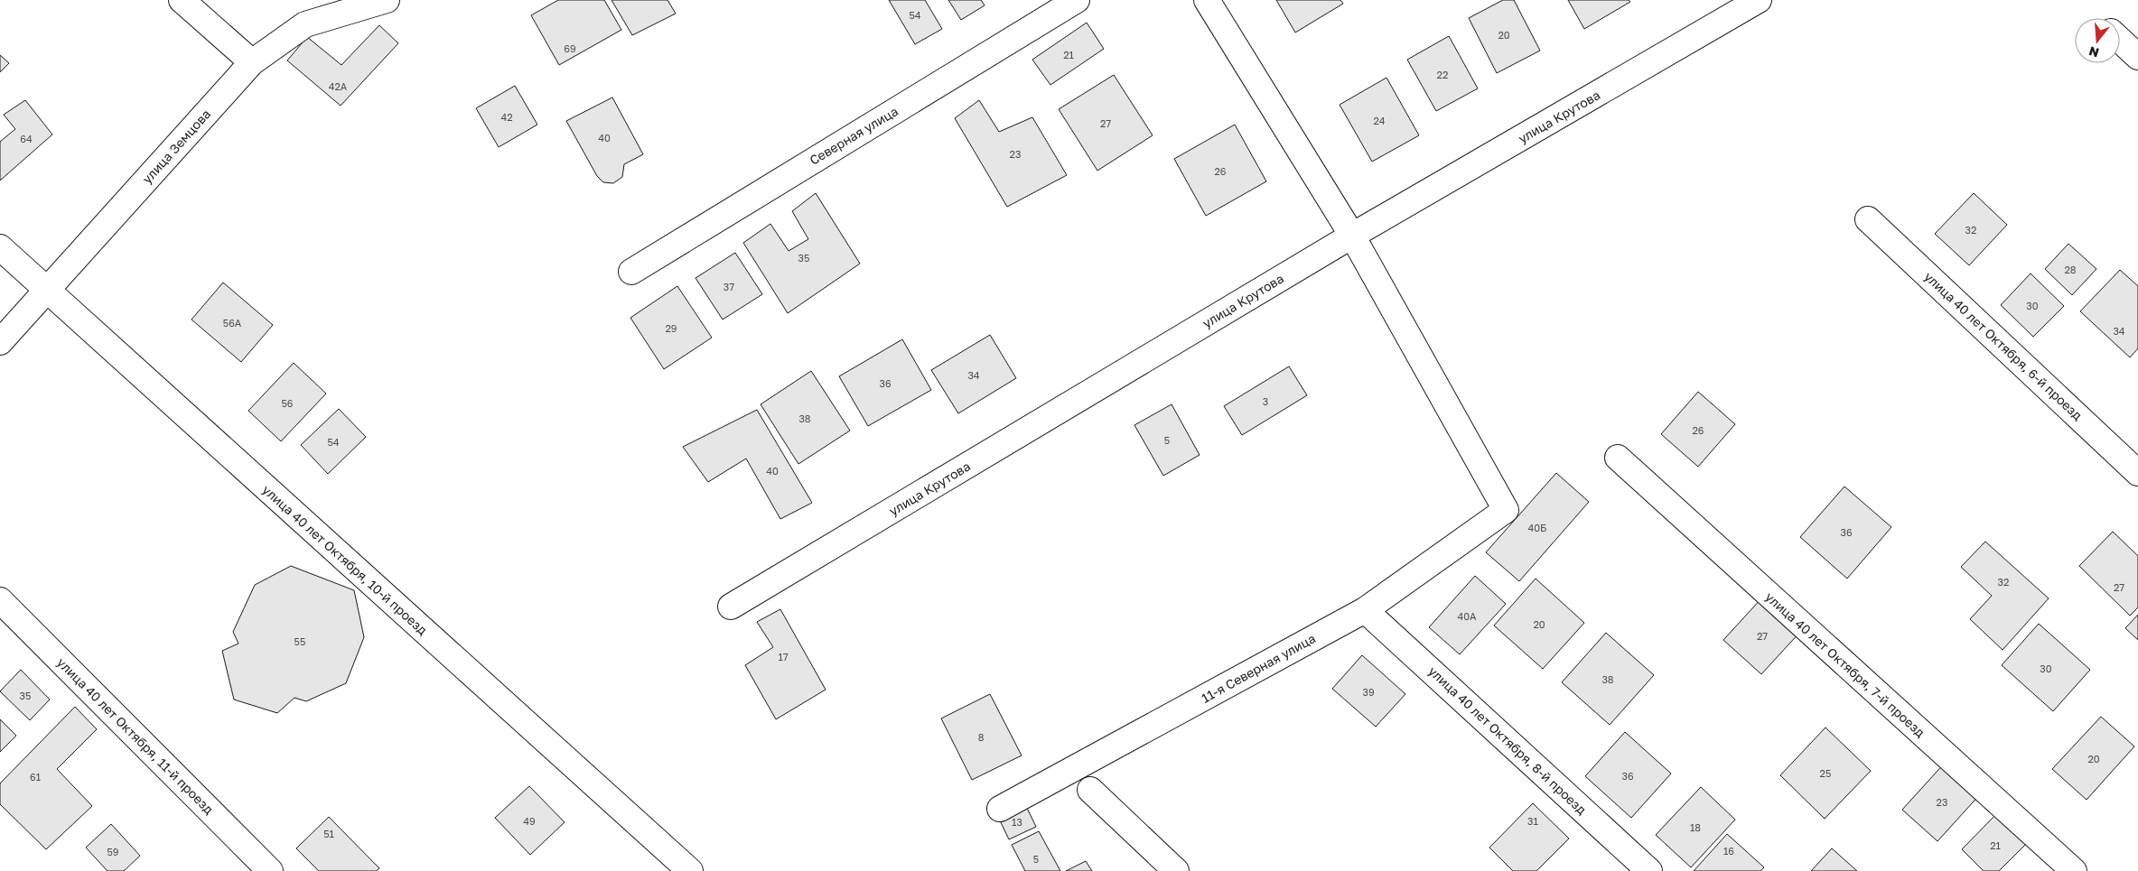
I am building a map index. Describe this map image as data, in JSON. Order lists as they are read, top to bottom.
{
  "streets": {
    "street": [
      "улица Крутова",
      "Северная улица",
      "улица Земцова",
      "улица 40 лет Октября, 6-й проезд",
      "улица 40 лет Октября, 10-й проезд",
      "улица 40 лет Октября, 7-й проезд",
      "11-я Северная улица",
      "улица 40 лет Октября, 11-й проезд",
      "улица 40 лет Октября, 8-й проезд"
    ]
  },
  "crossings": [
    ["улица Крутова", "11-я Северная улица"],
    ["улица Земцова", "улица 40 лет Октября, 10-й проезд"],
    ["11-я Северная улица", "улица 40 лет Октября, 8-й проезд"]
  ],
  "house_numbers": [
    "54",
    "20",
    "69",
    "21",
    "22",
    "42А",
    "42",
    "24",
    "27",
    "40",
    "64",
    "23",
    "26",
    "32",
    "35",
    "28",
    "37",
    "30",
    "56А",
    "29",
    "34",
    "34",
    "36",
    "3",
    "56",
    "38",
    "26",
    "5",
    "54",
    "40",
    "40Б",
    "36",
    "32",
    "27",
    "40А",
    "20",
    "27",
    "55",
    "17",
    "30",
    "38",
    "39",
    "35",
    "8",
    "20",
    "25",
    "36",
    "61",
    "23",
    "49",
    "31",
    "13",
    "18",
    "51",
    "21",
    "16",
    "59",
    "5"
  ],
  "north": "bottom"
}
